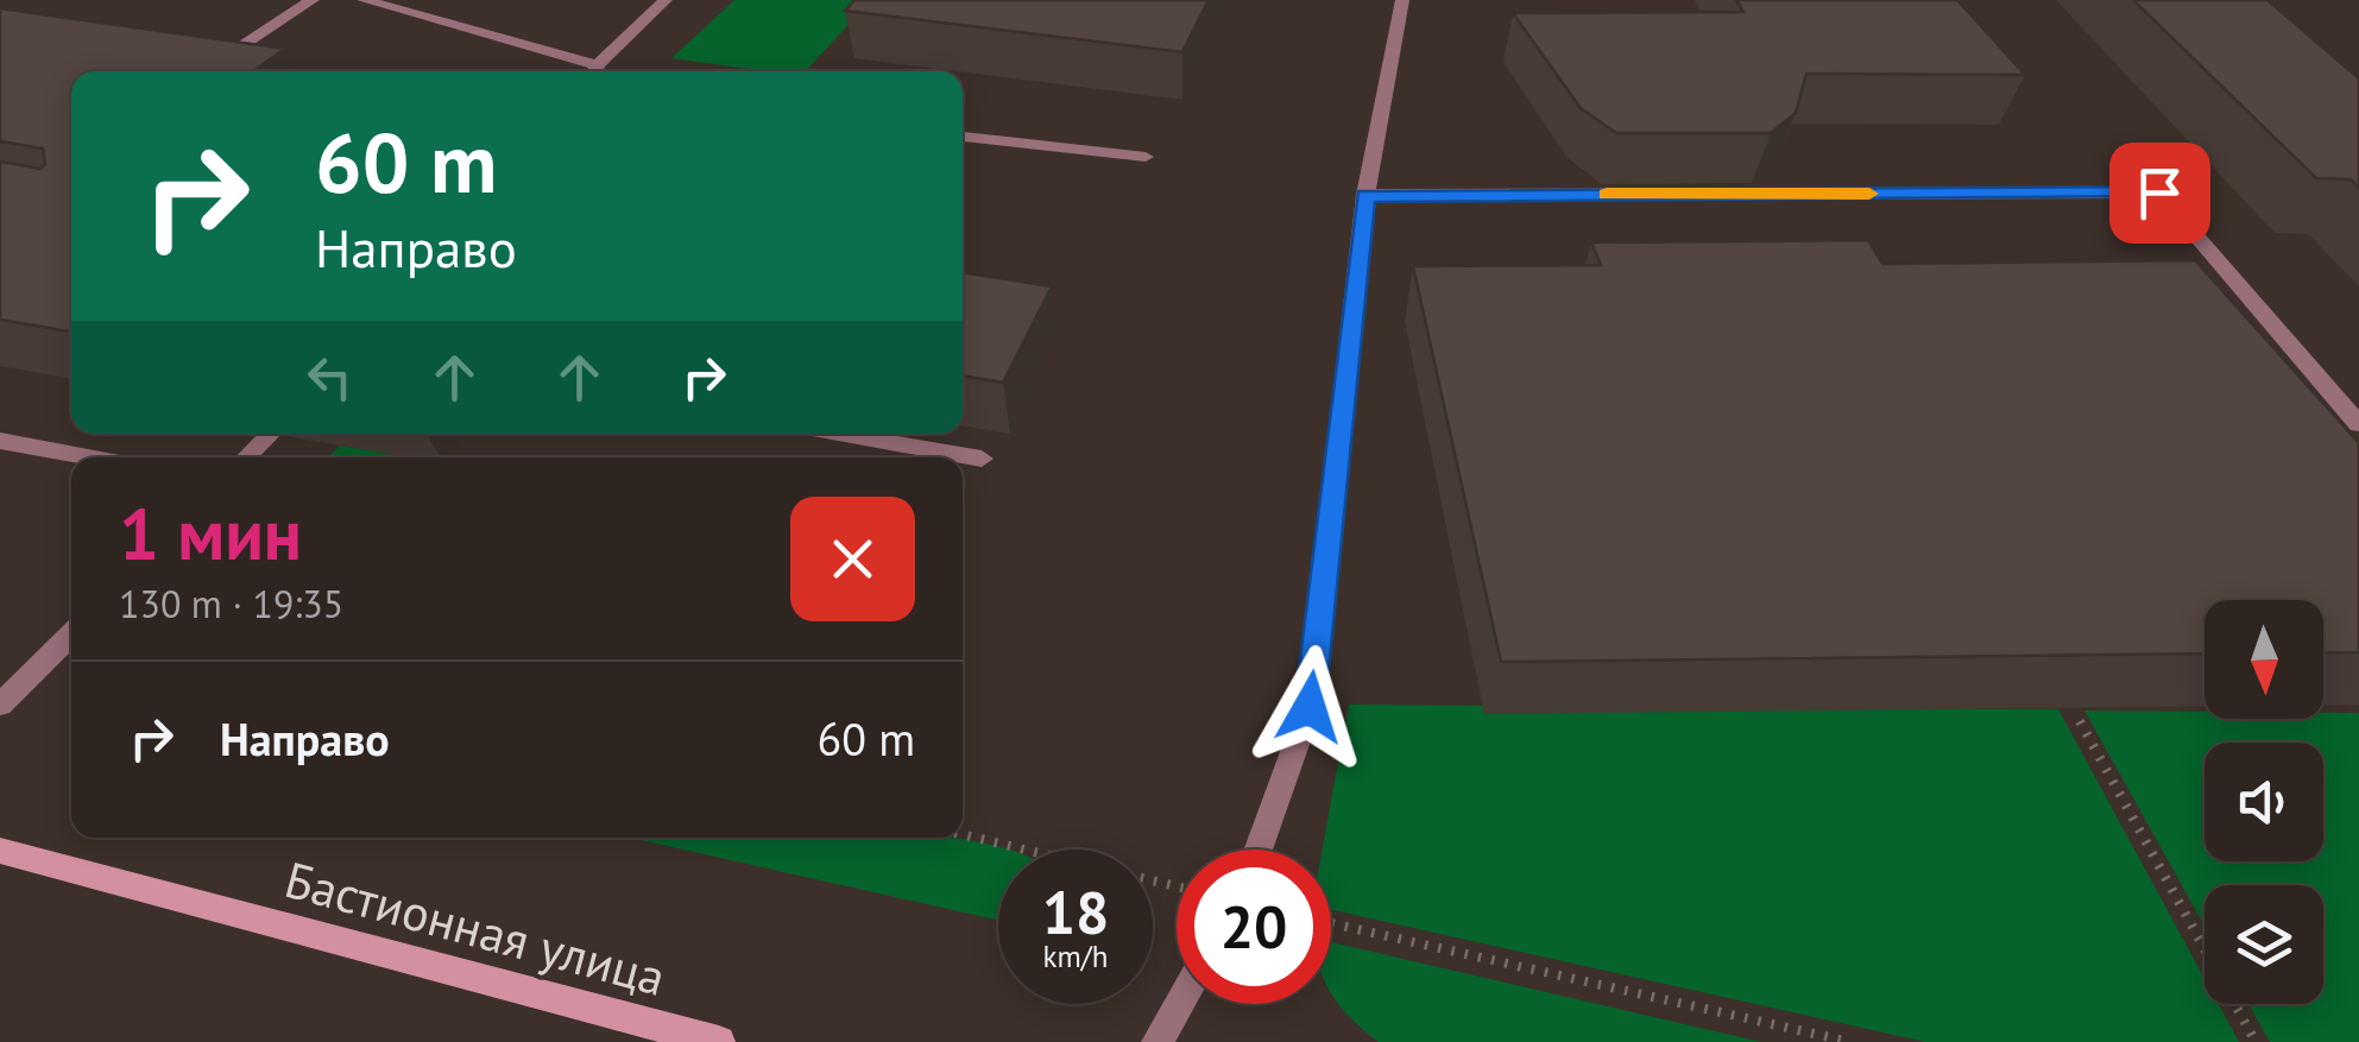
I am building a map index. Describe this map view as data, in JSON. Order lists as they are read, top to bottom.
{
  "streets": {
    "main road": ["Бастионная улица"]
  },
  "north": "bottom",
  "page": {
    "turn": ["60 m", "Направо"],
    "heading": ["1 мин", "130 m · 19:35"],
    "list": [
      {
        "name": "Направо",
        "value": "60 m"
      }
    ],
    "speed": "18 km/h",
    "limit": "20"
  }
}
